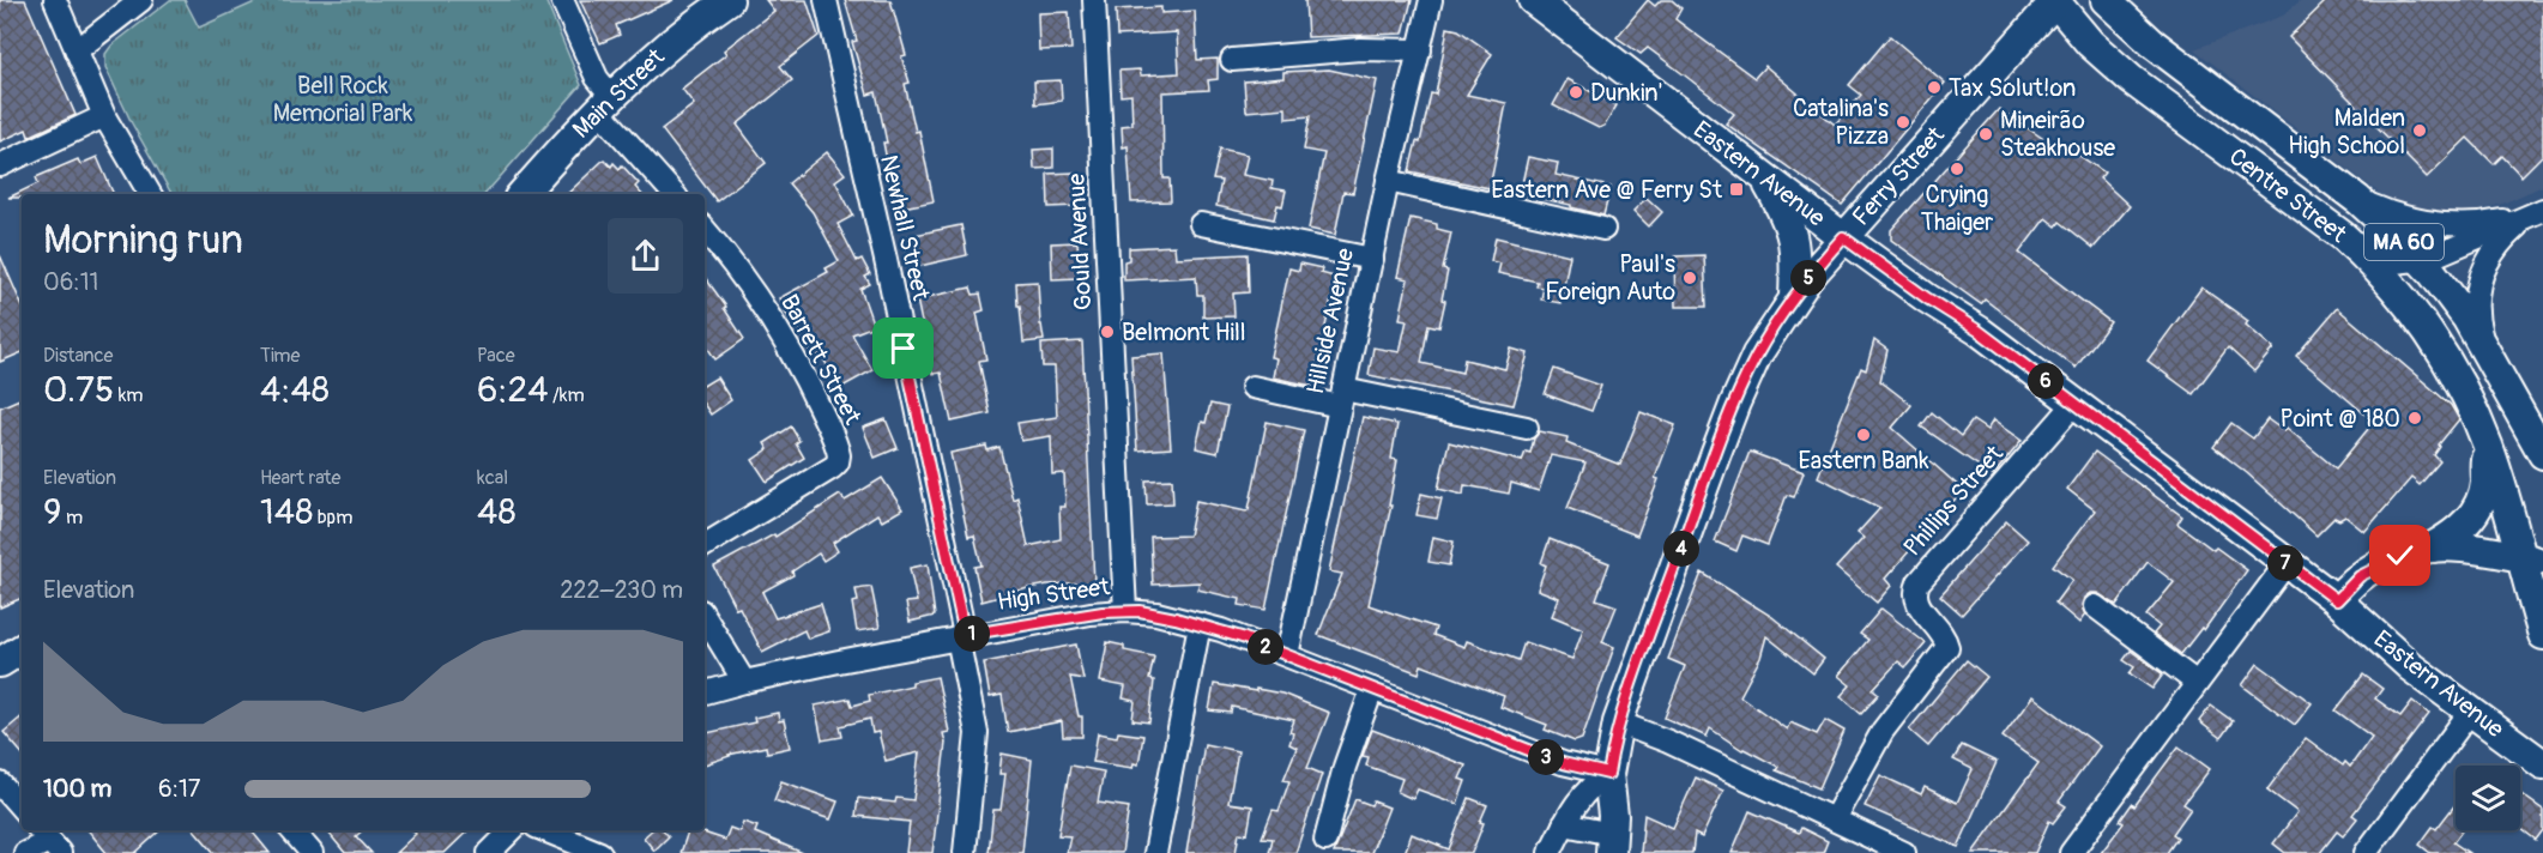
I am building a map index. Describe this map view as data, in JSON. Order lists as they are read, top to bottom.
{
  "streets": {
    "main road": [
      "Main Street",
      "Eastern Avenue",
      "Ferry Street",
      "Centre Street",
      "MA 60"
    ],
    "street": [
      "Newhall Street",
      "Gould Avenue",
      "Hillside Avenue",
      "Barrett Street",
      "Phillips Street",
      "High Street"
    ]
  },
  "crossings": [
    ["Eastern Avenue", "Ferry Street"],
    ["Eastern Avenue", "Phillips Street"],
    ["Ferry Street", "Centre Street"],
    ["Ferry Street", "High Street"],
    ["Newhall Street", "High Street"],
    ["Gould Avenue", "High Street"],
    ["Hillside Avenue", "High Street"]
  ],
  "parks": ["Bell Rock Memorial Park"],
  "places": {
    "other": [
      "Tax Solut!on",
      "Dunkin'",
      "Catalina's Pizza",
      "Malden High School",
      "Mineirão Steakhouse",
      "Crying Thaiger",
      "Paul's Foreign Auto",
      "Belmont Hill",
      "Point @ 180",
      "Eastern Bank"
    ],
    "transit": ["Eastern Ave @ Ferry St"]
  },
  "page": {
    "heading": ["Morning run", "06:11"],
    "pins": [
      "5",
      "6",
      "4",
      "7",
      "1",
      "2",
      "3"
    ],
    "stats": [
      ["Distance", "0.75 km"],
      ["Time", "4:48"],
      ["Pace", "6:24 /km"],
      ["Elevation", "9 m"],
      ["Heart rate", "148 bpm"],
      ["kcal", "48"]
    ],
    "chart": ["Elevation", "222–230 m"],
    "list": [
      {
        "name": "100 m",
        "note": "6:17"
      }
    ]
  }
}
